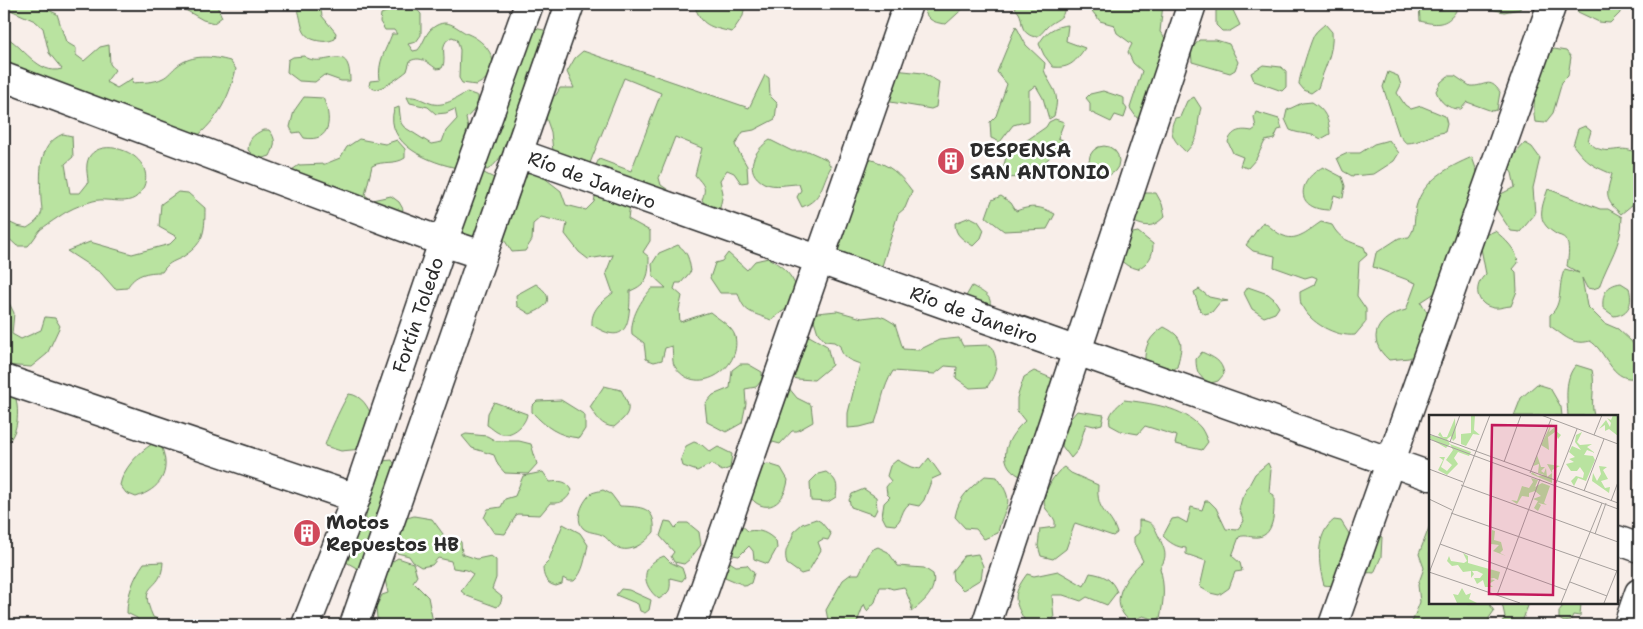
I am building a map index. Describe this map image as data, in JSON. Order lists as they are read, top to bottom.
{
  "streets": {
    "street": ["Río de Janeiro", "Fortín Toledo"]
  },
  "places": {
    "building": ["DESPENSA SAN ANTONIO", "Motos Repuestos HB"]
  }
}
